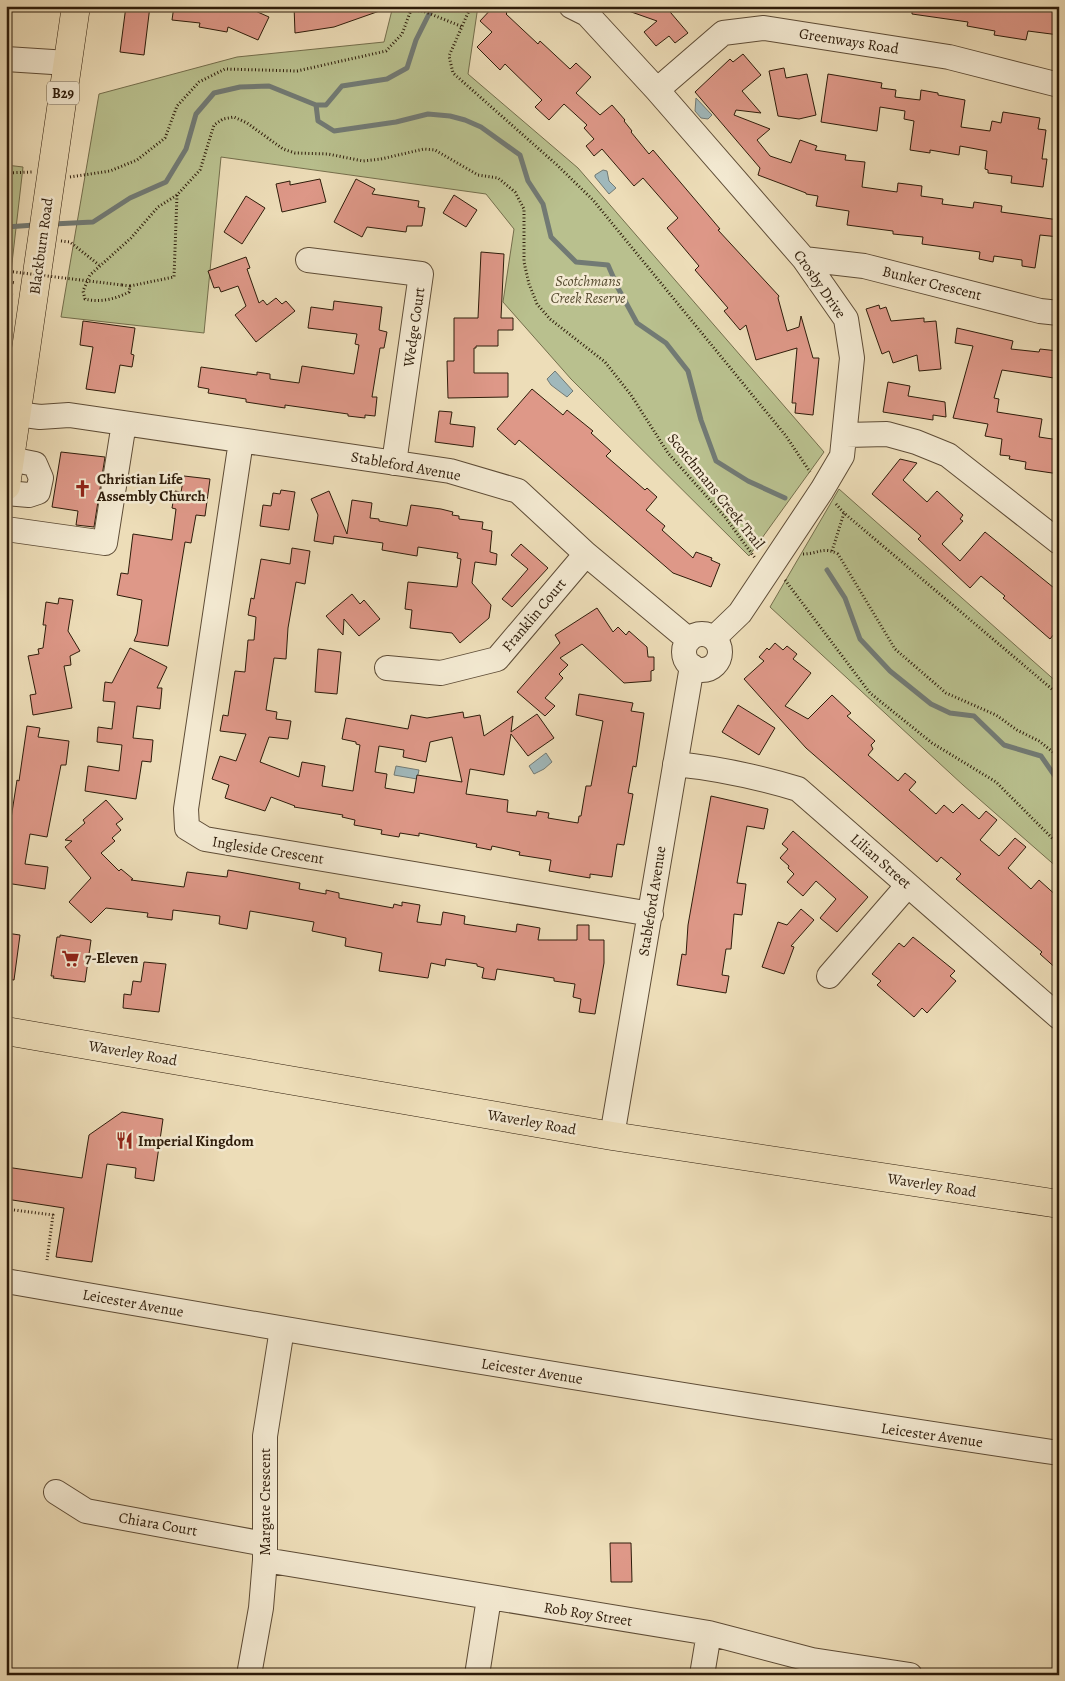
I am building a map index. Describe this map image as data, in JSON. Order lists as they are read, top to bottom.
{
  "streets": {
    "main road": ["B29", "Blackburn Road", "Waverley Road"],
    "street": [
      "Greenways Road",
      "Bunker Crescent",
      "Crosby Drive",
      "Wedge Court",
      "Stableford Avenue",
      "Franklin Court",
      "Ingleside Crescent",
      "Lilian Street",
      "Leicester Avenue",
      "Margate Crescent",
      "Chiara Court",
      "Rob Roy Street"
    ],
    "path": ["Scotchmans Creek Trail"]
  },
  "crossings": [
    ["Greenways Road", "Crosby Drive"],
    ["Blackburn Road", "Stableford Avenue"],
    ["Bunker Crescent", "Crosby Drive"],
    ["Crosby Drive", "Stableford Avenue"],
    ["Crosby Drive", "Scotchmans Creek Trail"],
    ["Wedge Court", "Stableford Avenue"],
    ["Stableford Avenue", "Franklin Court"],
    ["Stableford Avenue", "Ingleside Crescent"],
    ["Stableford Avenue", "Lilian Street"],
    ["Stableford Avenue", "Waverley Road"],
    ["Leicester Avenue", "Margate Crescent"],
    ["Margate Crescent", "Chiara Court"],
    ["Margate Crescent", "Rob Roy Street"],
    ["Chiara Court", "Rob Roy Street"]
  ],
  "parks": ["Scotchmans Creek Reserve"],
  "places": {
    "church": ["Christian Life Assembly Church"],
    "supermarket": ["7-Eleven"],
    "restaurant": ["Imperial Kingdom"]
  }
}
